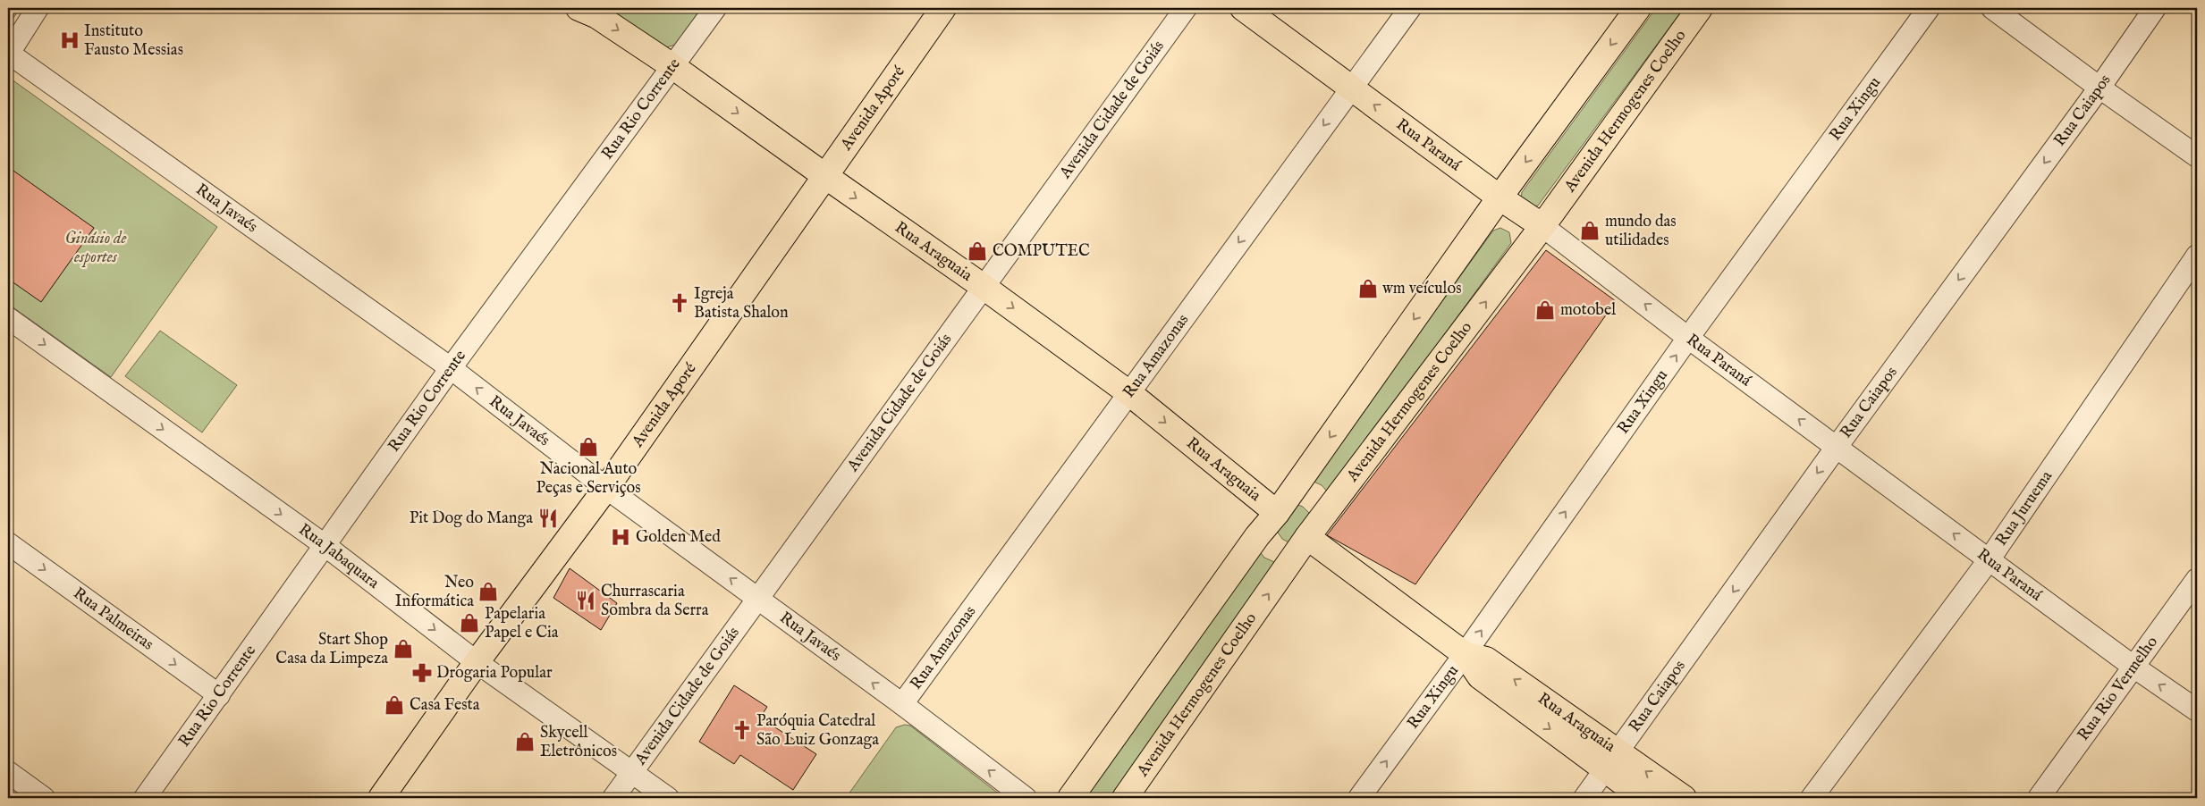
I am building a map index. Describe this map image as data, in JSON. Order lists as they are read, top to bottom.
{
  "streets": {
    "main road": [
      "Avenida Aporé",
      "Avenida Hermogenes Coelho",
      "Rua Paraná",
      "Rua Araguaia"
    ],
    "street": [
      "Rua Rio Corrente",
      "Rua Xingu",
      "Avenida Cidade de Goiás",
      "Rua Caiapos",
      "Rua Javaés",
      "Rua Amazonas",
      "Rua Juruema",
      "Rua Jabaquara",
      "Rua Palmeiras",
      "Rua Rio Vermelho"
    ]
  },
  "crossings": [
    ["Avenida Aporé", "Rua Javaés"],
    ["Avenida Aporé", "Rua Araguaia"],
    ["Avenida Aporé", "Rua Jabaquara"],
    ["Rua Rio Corrente", "Rua Javaés"],
    ["Rua Rio Corrente", "Rua Araguaia"],
    ["Rua Rio Corrente", "Rua Jabaquara"],
    ["Rua Rio Corrente", "Rua Palmeiras"],
    ["Rua Xingu", "Rua Paraná"],
    ["Rua Xingu", "Rua Araguaia"],
    ["Avenida Cidade de Goiás", "Rua Javaés"],
    ["Avenida Cidade de Goiás", "Rua Araguaia"],
    ["Avenida Cidade de Goiás", "Rua Jabaquara"],
    ["Rua Caiapos", "Rua Paraná"],
    ["Rua Caiapos", "Rua Araguaia"],
    ["Avenida Hermogenes Coelho", "Rua Paraná"],
    ["Avenida Hermogenes Coelho", "Rua Araguaia"],
    ["Rua Paraná", "Rua Amazonas"],
    ["Rua Paraná", "Rua Juruema"],
    ["Rua Paraná", "Rua Rio Vermelho"],
    ["Rua Javaés", "Rua Amazonas"],
    ["Rua Araguaia", "Rua Amazonas"]
  ],
  "one_way": [
    "Rua Xingu",
    "Rua Caiapos",
    "Rua Paraná",
    "Rua Javaés",
    "Rua Araguaia",
    "Rua Amazonas",
    "Rua Jabaquara",
    "Rua Palmeiras"
  ],
  "parks": ["Ginásio de esportes"],
  "places": {
    "hospital": ["Instituto Fausto Messias", "Golden Med"],
    "shop": [
      "mundo das utilidades",
      "COMPUTEC",
      "wm veículos",
      "motobel",
      "Nacional Auto Peças e Serviços",
      "Neo Informática",
      "Papelaria Papel e Cia",
      "Start Shop Casa da Limpeza",
      "Casa Festa",
      "Skycell Eletrônicos"
    ],
    "church": ["Igreja Batista Shalon", "Paróquia Catedral São Luiz Gonzaga"],
    "restaurant": ["Pit Dog do Manga", "Churrascaria Sombra da Serra"],
    "pharmacy": ["Drogaria Popular"]
  }
}
